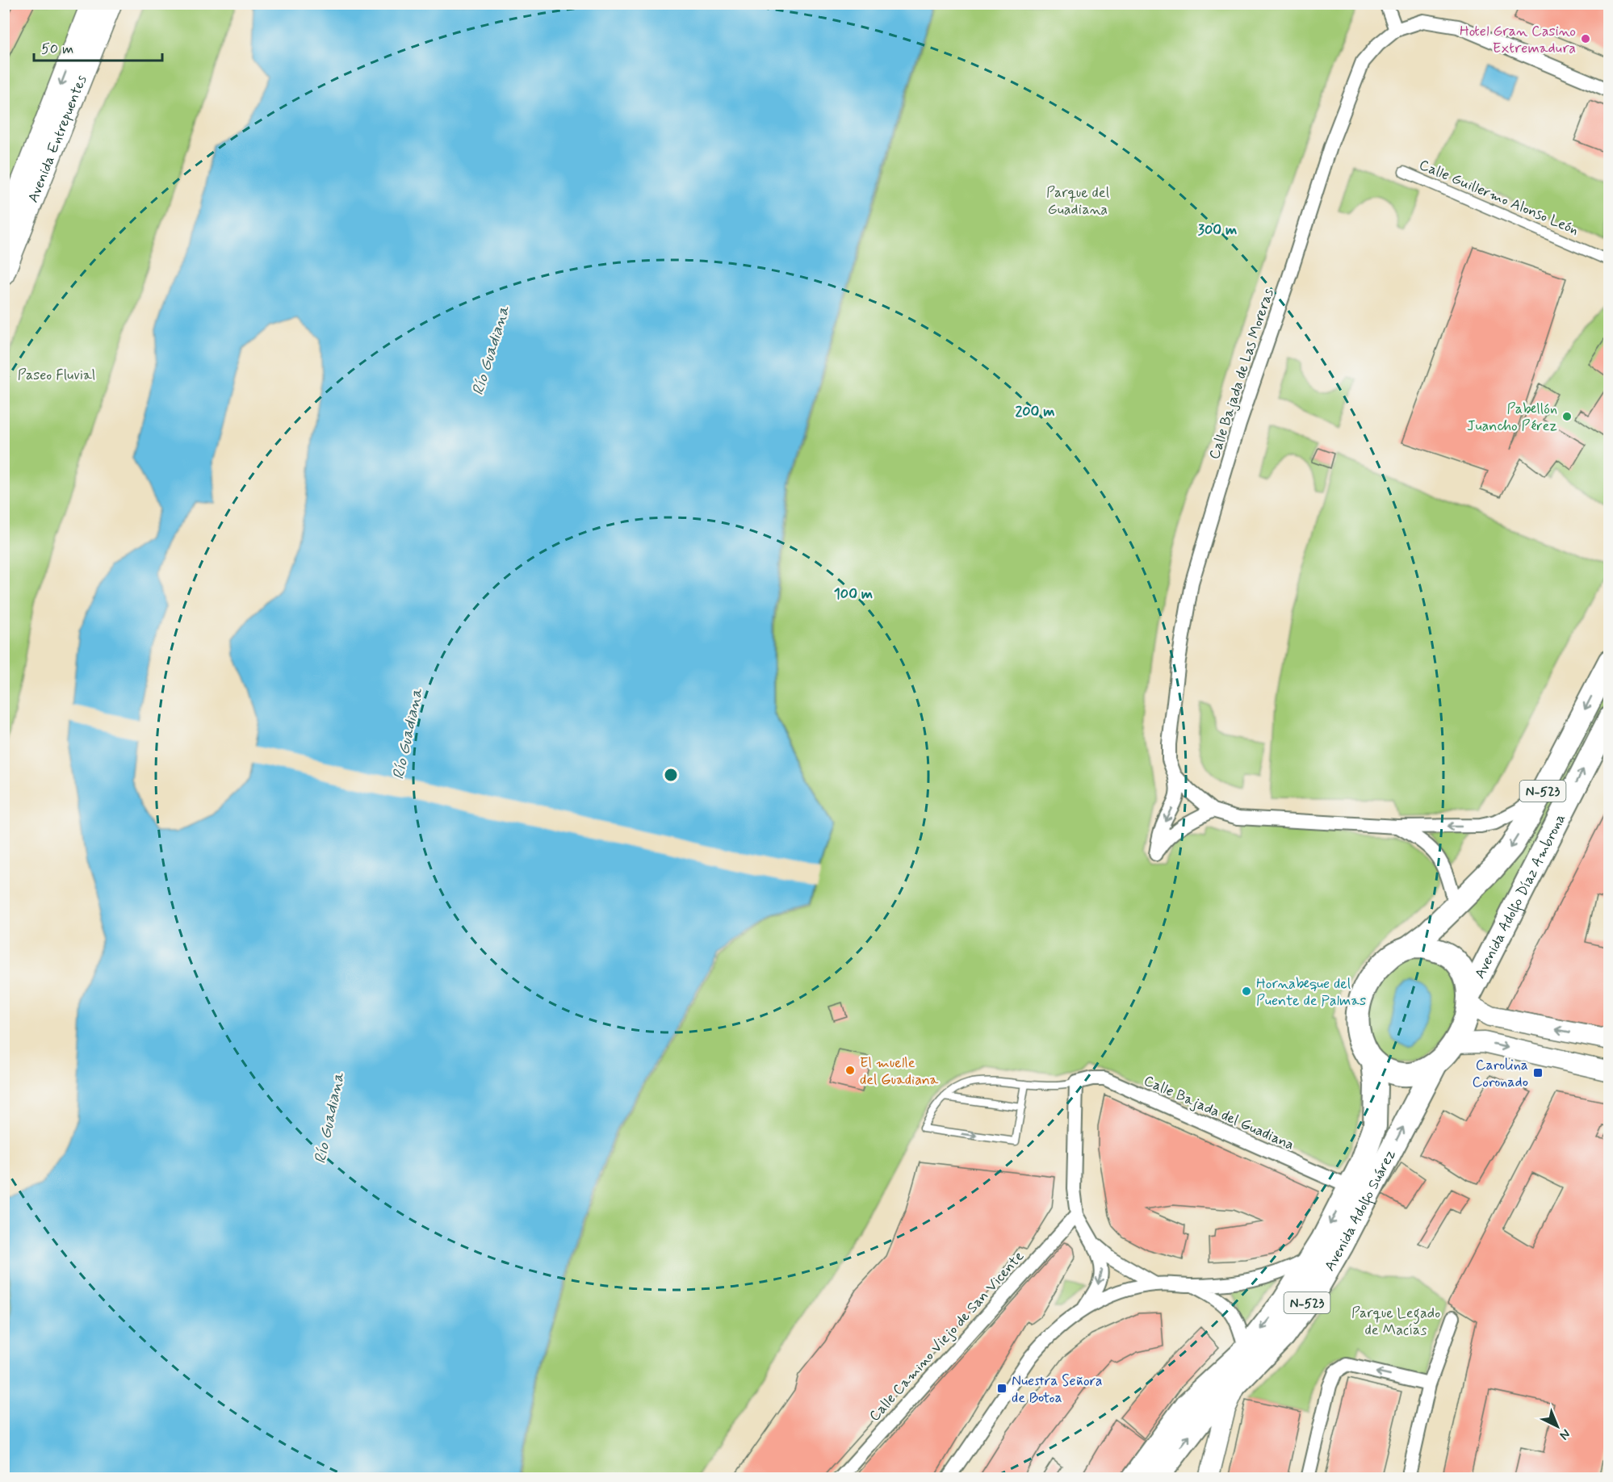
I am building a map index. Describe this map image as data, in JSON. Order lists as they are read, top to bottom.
{
  "streets": {
    "highway": ["N-523", "Avenida Adolfo Díaz Ambrona", "Avenida Adolfo Suárez"],
    "main road": ["Avenida Entrepuentes"],
    "street": [
      "Calle Guillermo Alonso León",
      "Calle Bajada de Las Moreras",
      "Calle Bajada del Guadiana",
      "Calle Camino Viejo de San Vicente"
    ]
  },
  "crossings": [
    ["N-523", "Avenida Adolfo Díaz Ambrona"],
    ["N-523", "Avenida Adolfo Suárez"],
    ["Avenida Adolfo Díaz Ambrona", "Avenida Adolfo Suárez"],
    ["Calle Bajada del Guadiana", "Avenida Adolfo Suárez"]
  ],
  "water": ["Río Guadiana"],
  "parks": ["Parque del Guadiana", "Paseo Fluvial", "Parque Legado de Macías"],
  "places": {
    "other": [
      "Hotel Gran Casino Extremadura",
      "Pabellón Juancho Pérez",
      "Hornabeque del Puente de Palmas",
      "El muelle del Guadiana"
    ],
    "transit": ["Carolina Coronado", "Nuestra Señora de Botoa"]
  },
  "scale_bar": "50 m",
  "north": "bottom right",
  "rings": ["300 m", "200 m", "100 m"]
}
